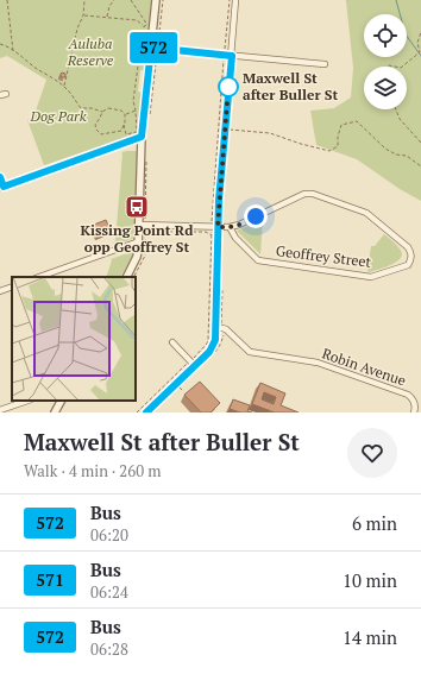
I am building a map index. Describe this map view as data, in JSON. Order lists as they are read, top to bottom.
{
  "streets": {
    "street": ["Geoffrey Street", "Robin Avenue"]
  },
  "parks": ["Auluba Reserve", "Dog Park"],
  "places": {
    "other": ["Maxwell St after Buller St"],
    "bus stop": ["Kissing Point Rd opp Geoffrey St"]
  },
  "lines": ["bus line 572"],
  "page": {
    "on_map": "572",
    "heading": ["Maxwell St after Buller St", "Walk · 4 min · 260 m"],
    "list": [
      {
        "mark": "572",
        "name": "Bus",
        "note": "06:20",
        "value": "6 min"
      },
      {
        "mark": "571",
        "name": "Bus",
        "note": "06:24",
        "value": "10 min"
      },
      {
        "mark": "572",
        "name": "Bus",
        "note": "06:28",
        "value": "14 min"
      }
    ]
  }
}
